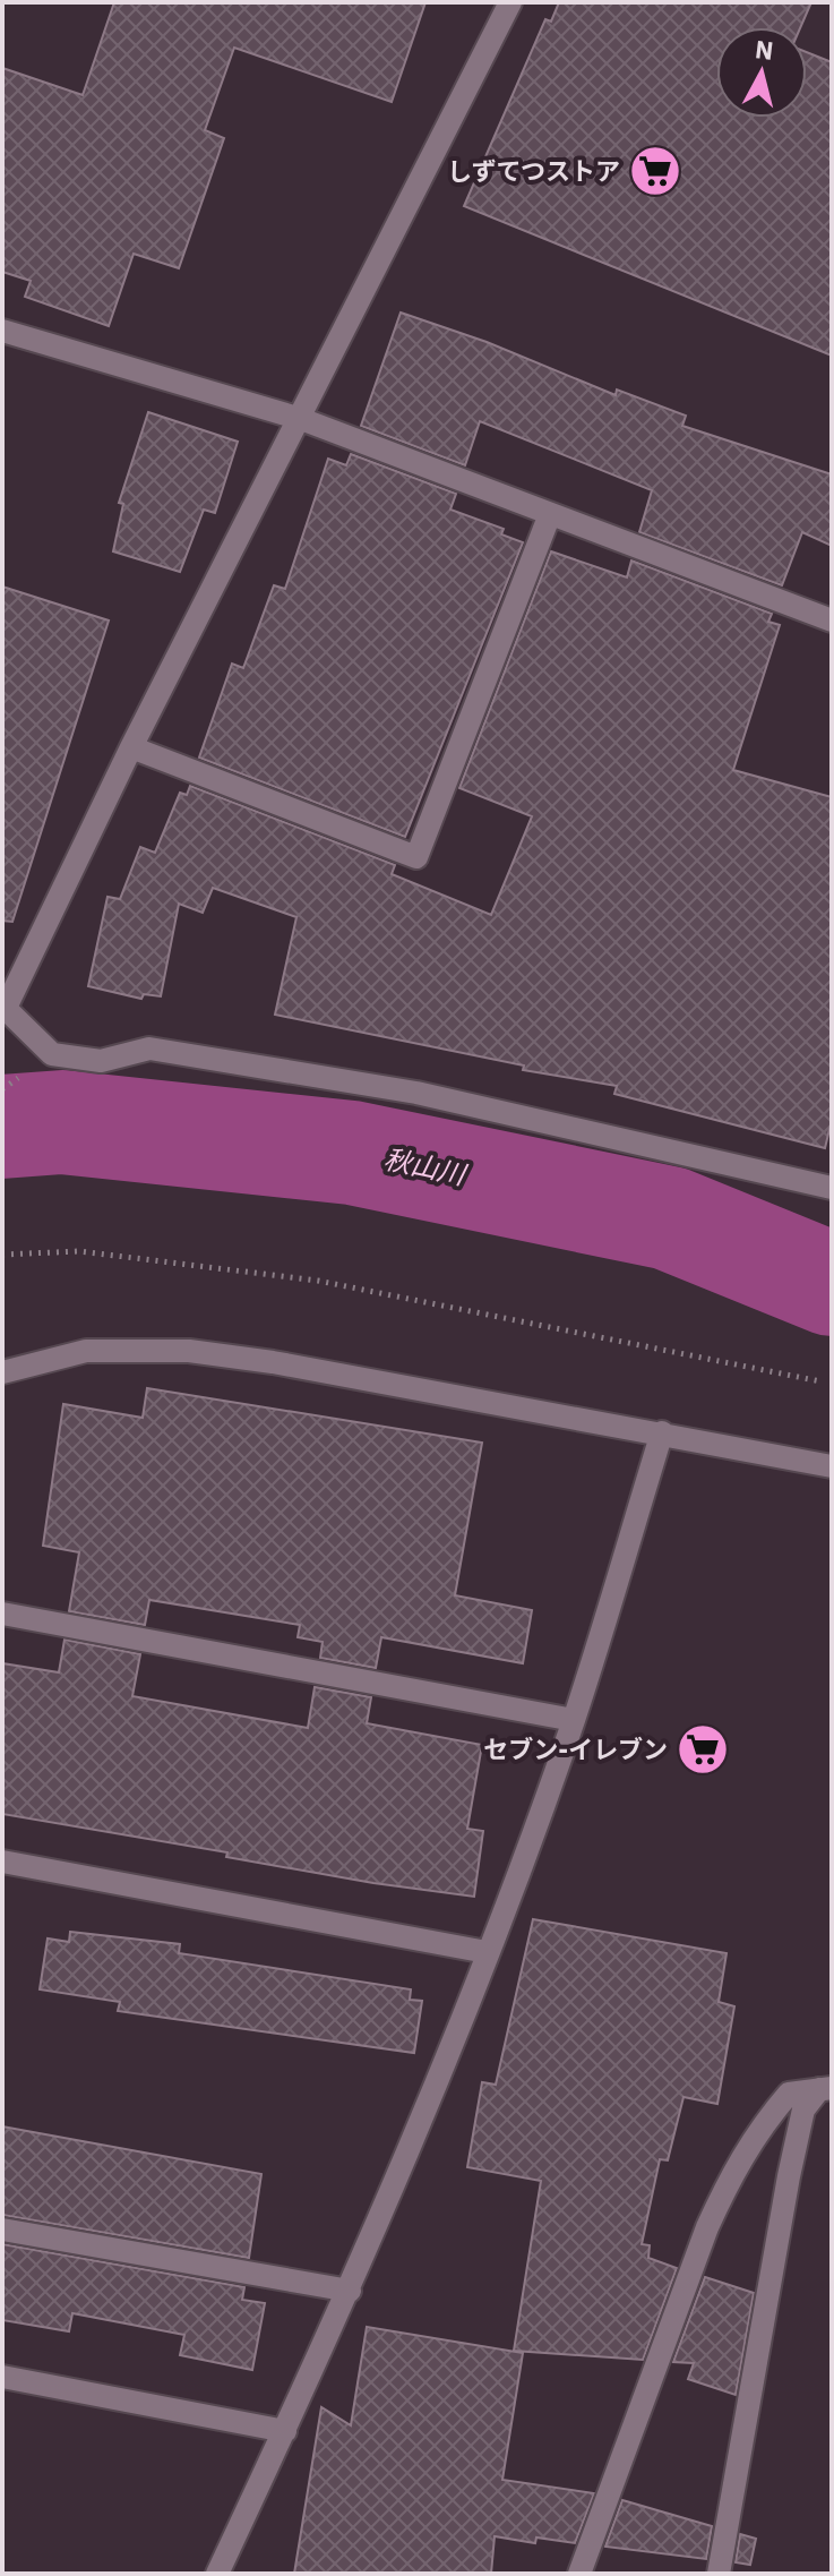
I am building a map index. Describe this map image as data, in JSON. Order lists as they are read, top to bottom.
{
  "water": ["秋山川"],
  "places": {
    "supermarket": ["しずてつストア", "セブン-イレブン"]
  },
  "north": "top"
}
